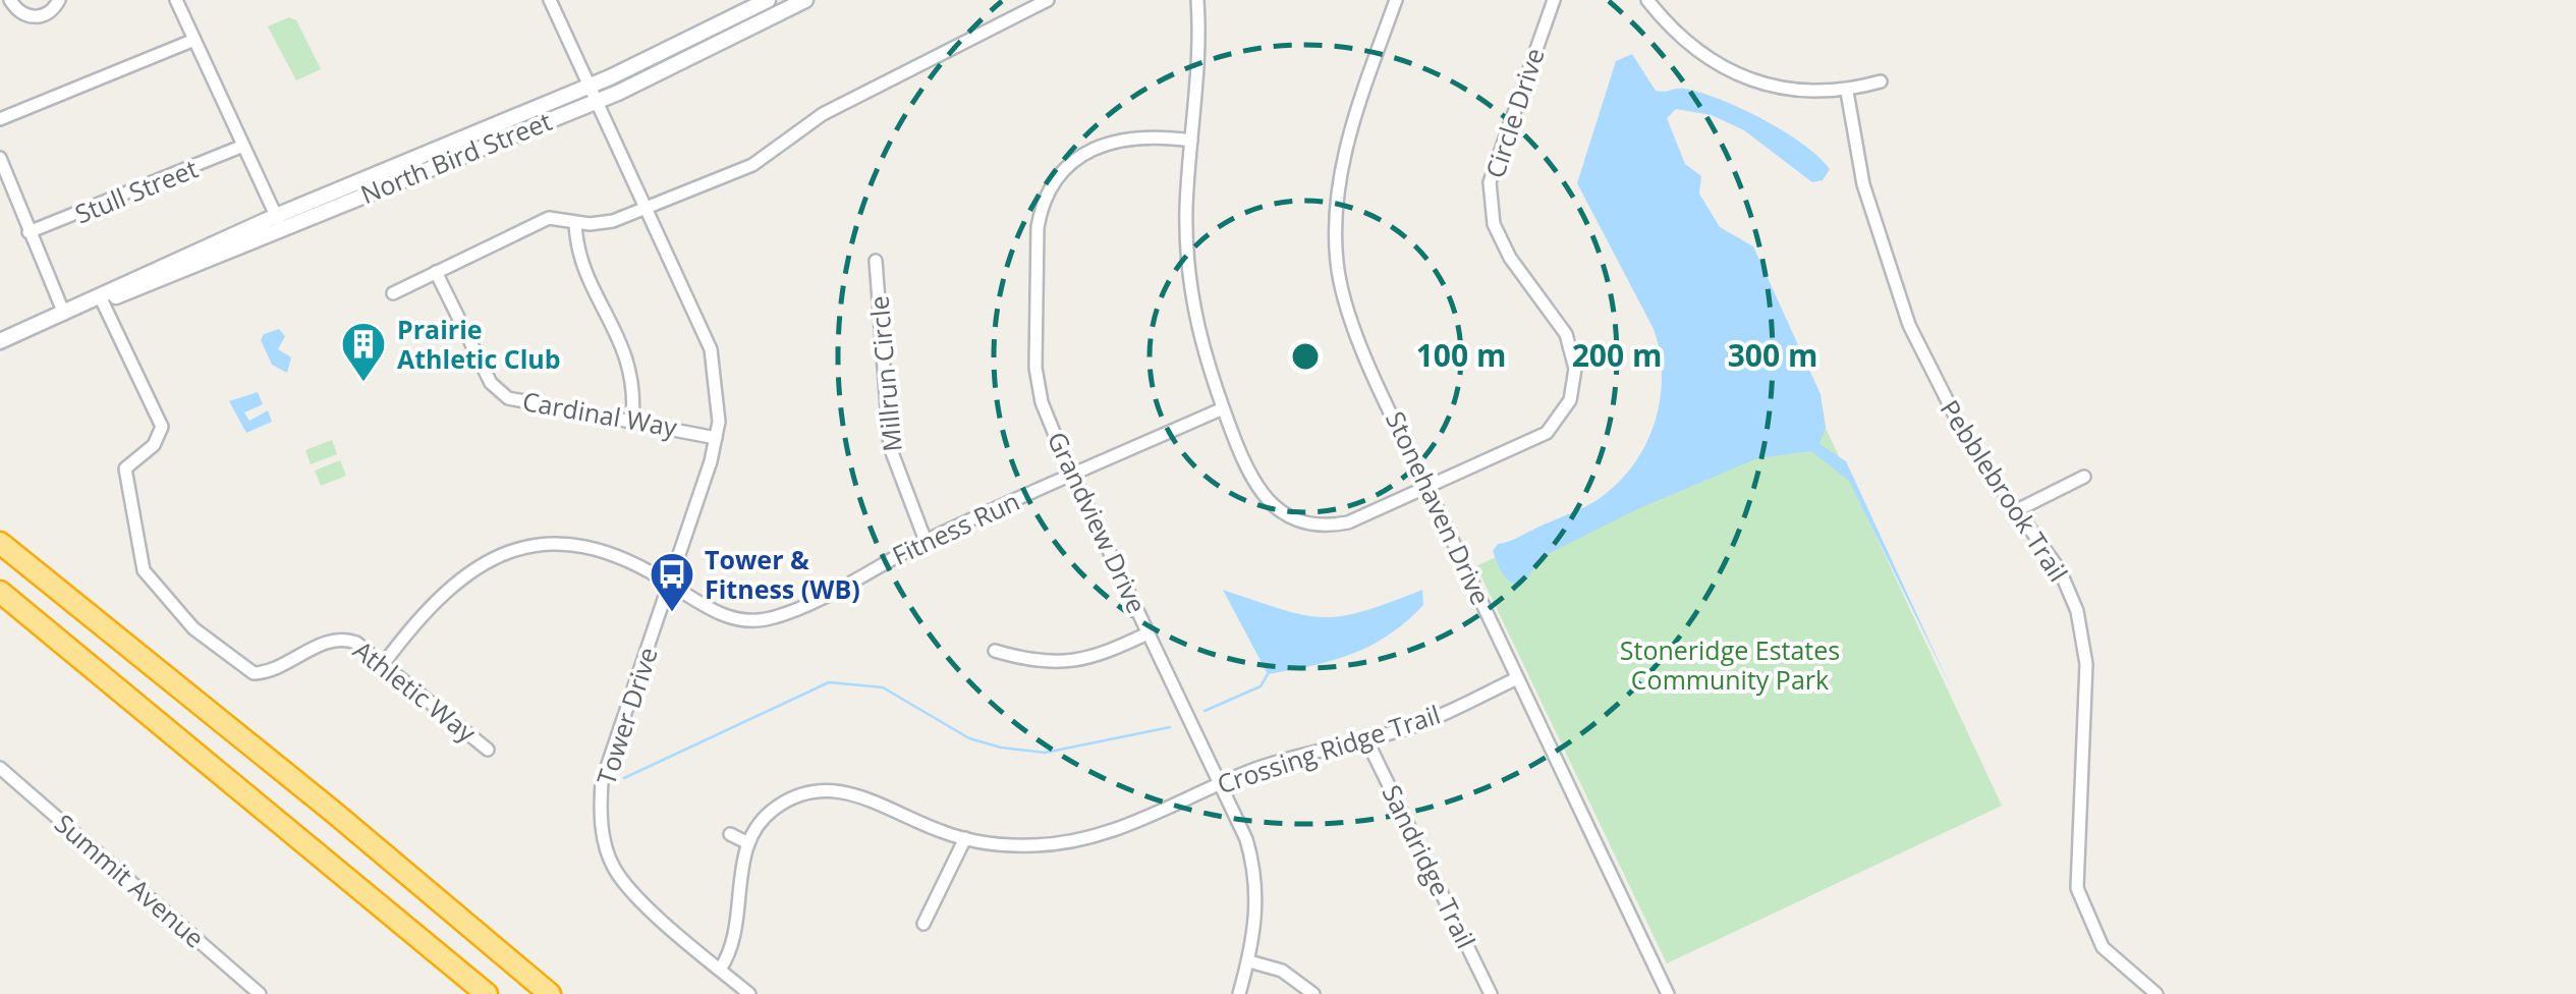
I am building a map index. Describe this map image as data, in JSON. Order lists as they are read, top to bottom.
{
  "streets": {
    "street": [
      "Circle Drive",
      "North Bird Street",
      "Stull Street",
      "Millrun Circle",
      "Cardinal Way",
      "Pebblebrook Trail",
      "Stonehaven Drive",
      "Grandview Drive",
      "Fitness Run",
      "Athletic Way",
      "Tower Drive",
      "Crossing Ridge Trail",
      "Sandridge Trail",
      "Summit Avenue"
    ]
  },
  "crossings": [
    ["Circle Drive", "Stonehaven Drive"],
    ["Circle Drive", "Grandview Drive"],
    ["Circle Drive", "Fitness Run"],
    ["North Bird Street", "Athletic Way"],
    ["North Bird Street", "Tower Drive"],
    ["Millrun Circle", "Fitness Run"],
    ["Cardinal Way", "Tower Drive"],
    ["Stonehaven Drive", "Crossing Ridge Trail"],
    ["Grandview Drive", "Fitness Run"],
    ["Grandview Drive", "Crossing Ridge Trail"],
    ["Fitness Run", "Athletic Way"],
    ["Fitness Run", "Tower Drive"],
    ["Crossing Ridge Trail", "Sandridge Trail"]
  ],
  "parks": ["Stoneridge Estates Community Park"],
  "places": {
    "building": ["Prairie Athletic Club"],
    "bus stop": ["Tower & Fitness (WB)"]
  },
  "rings": ["100 m", "200 m", "300 m"]
}
